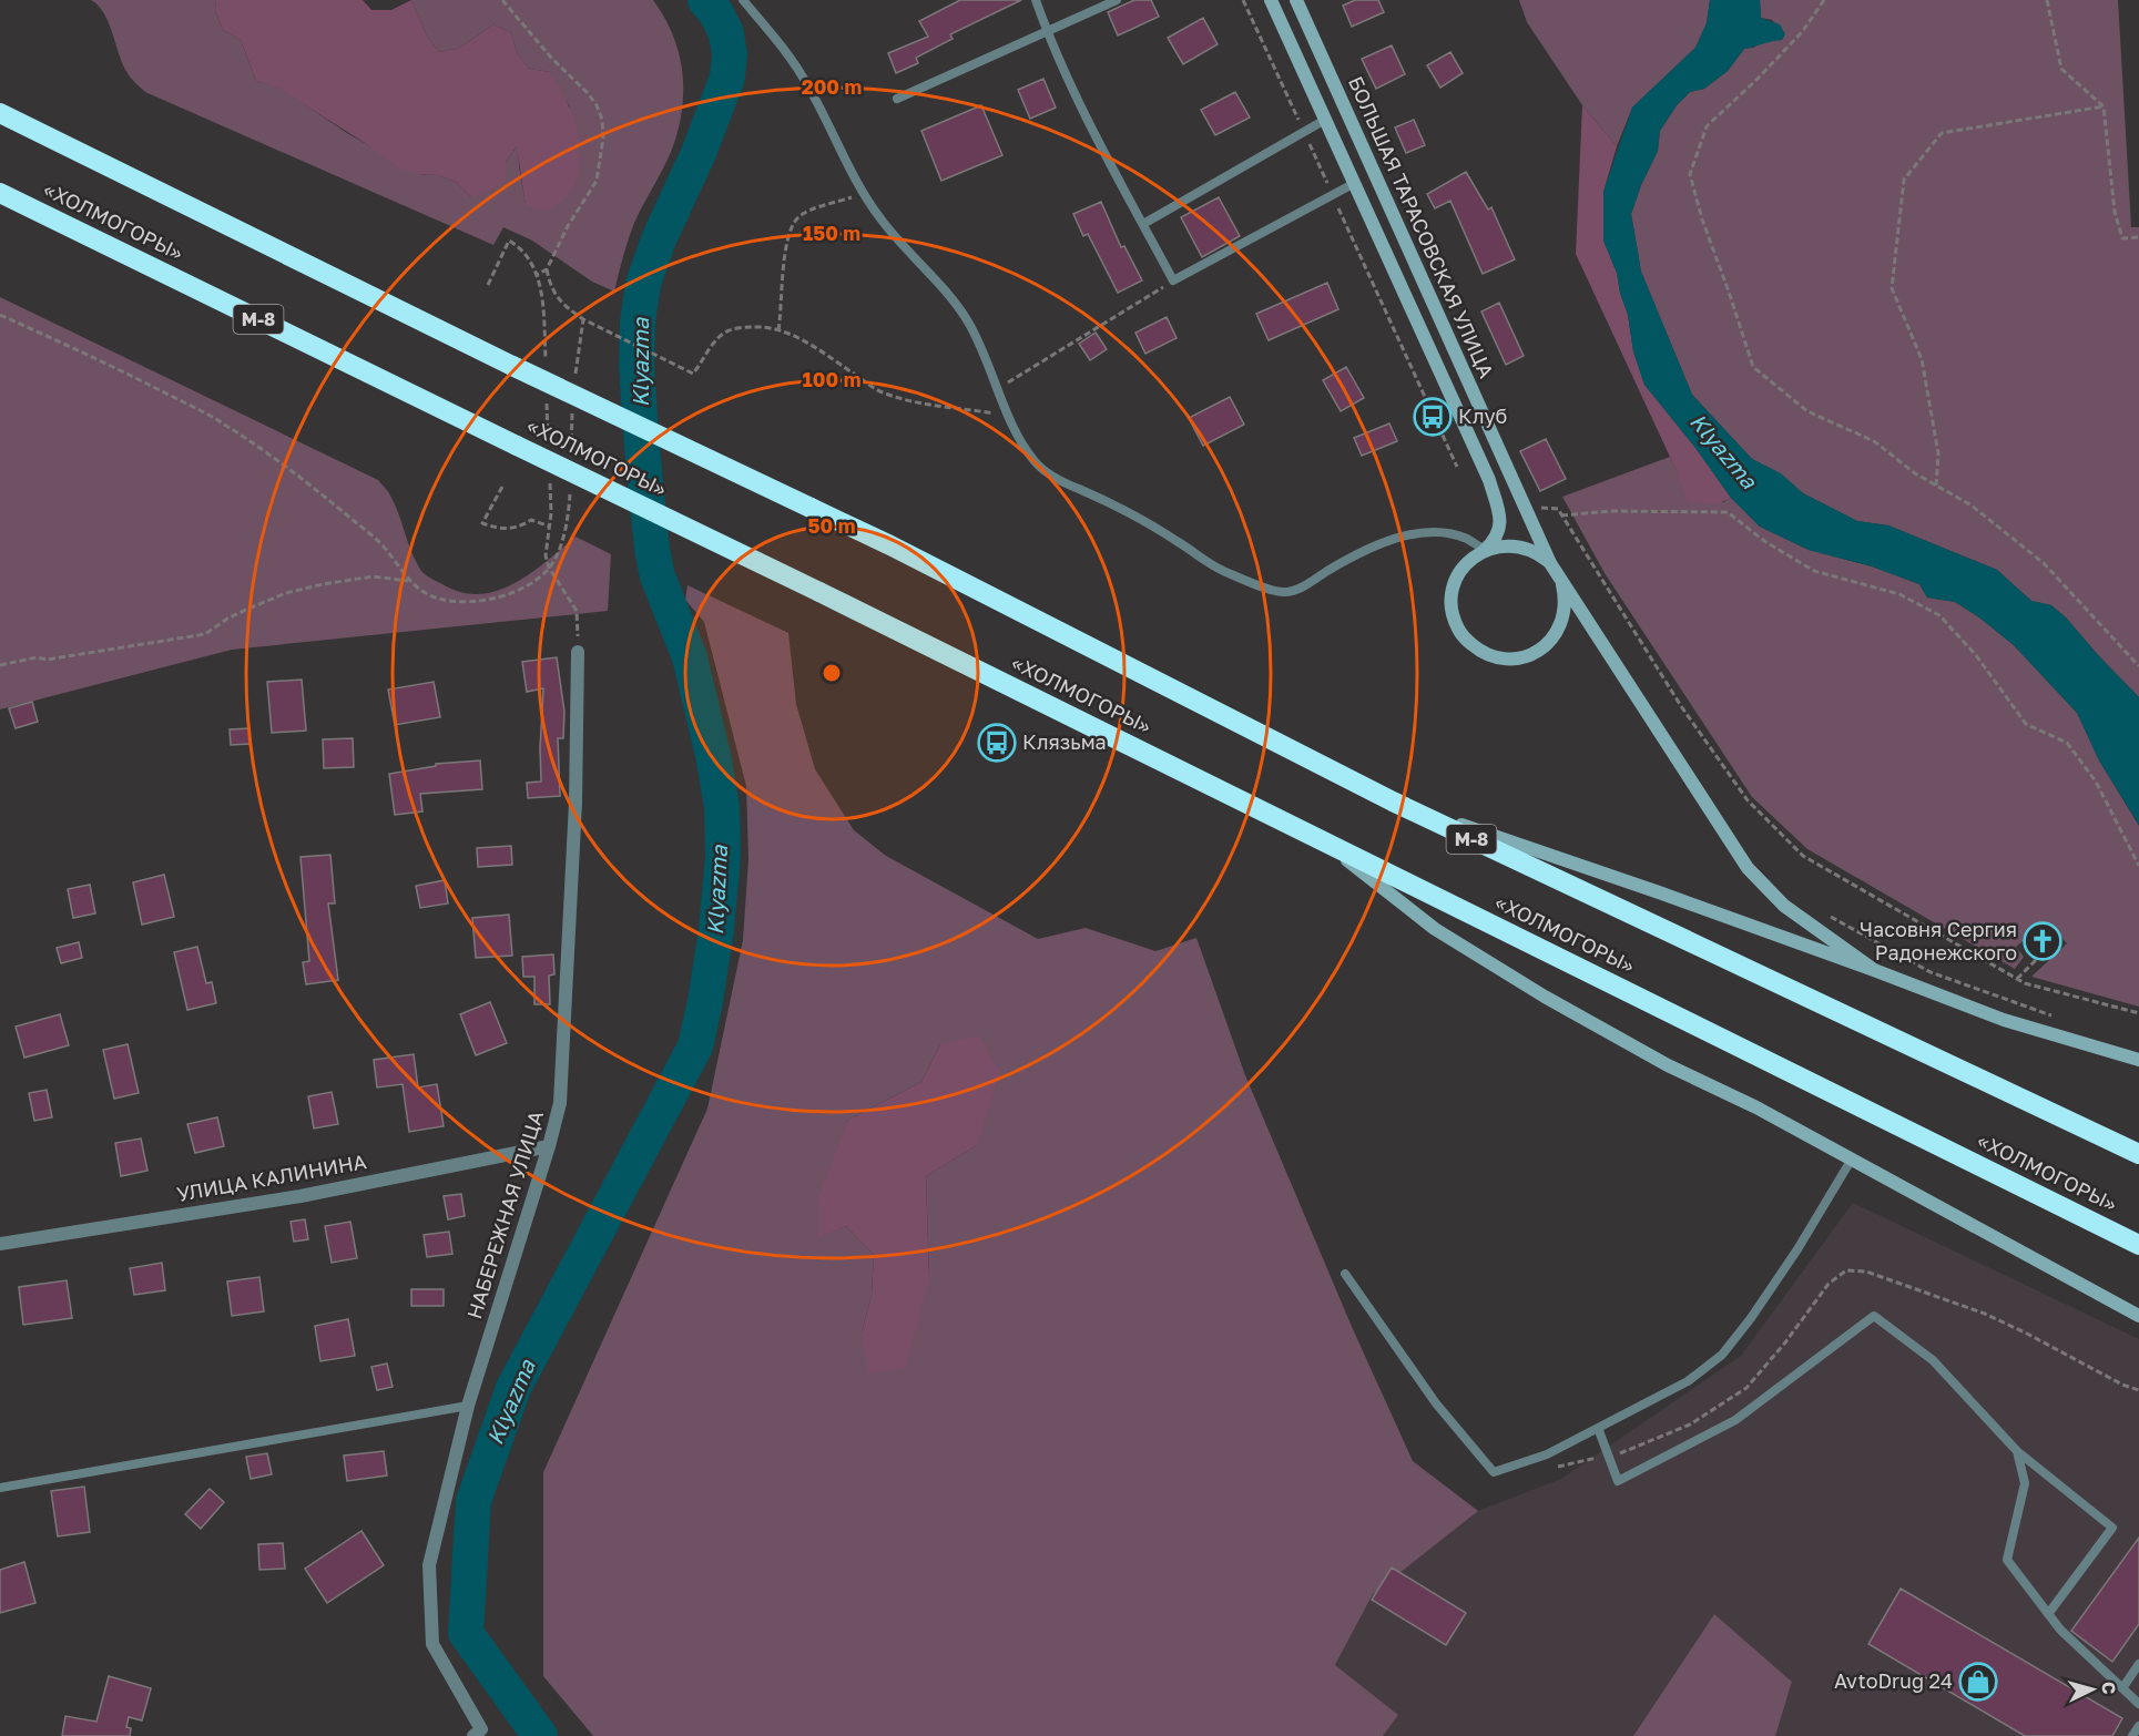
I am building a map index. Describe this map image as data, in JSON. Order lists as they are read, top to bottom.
{
  "streets": {
    "highway": ["«ХОЛМОГОРЫ»", "М-8"],
    "street": ["БОЛЬШАЯ ТАРАСОВСКАЯ УЛИЦА", "УЛИЦА КАЛИНИНА", "НАБЕРЕЖНАЯ УЛИЦА"]
  },
  "crossings": [
    ["УЛИЦА КАЛИНИНА", "НАБЕРЕЖНАЯ УЛИЦА"]
  ],
  "water": ["Klyazma"],
  "places": {
    "bus stop": ["Клуб", "Клязьма"],
    "church": ["Часовня Сергия Радонежского"],
    "shop": ["AvtoDrug 24"]
  },
  "north": "right",
  "rings": [
    "200 m",
    "150 m",
    "100 m",
    "50 m"
  ]
}
